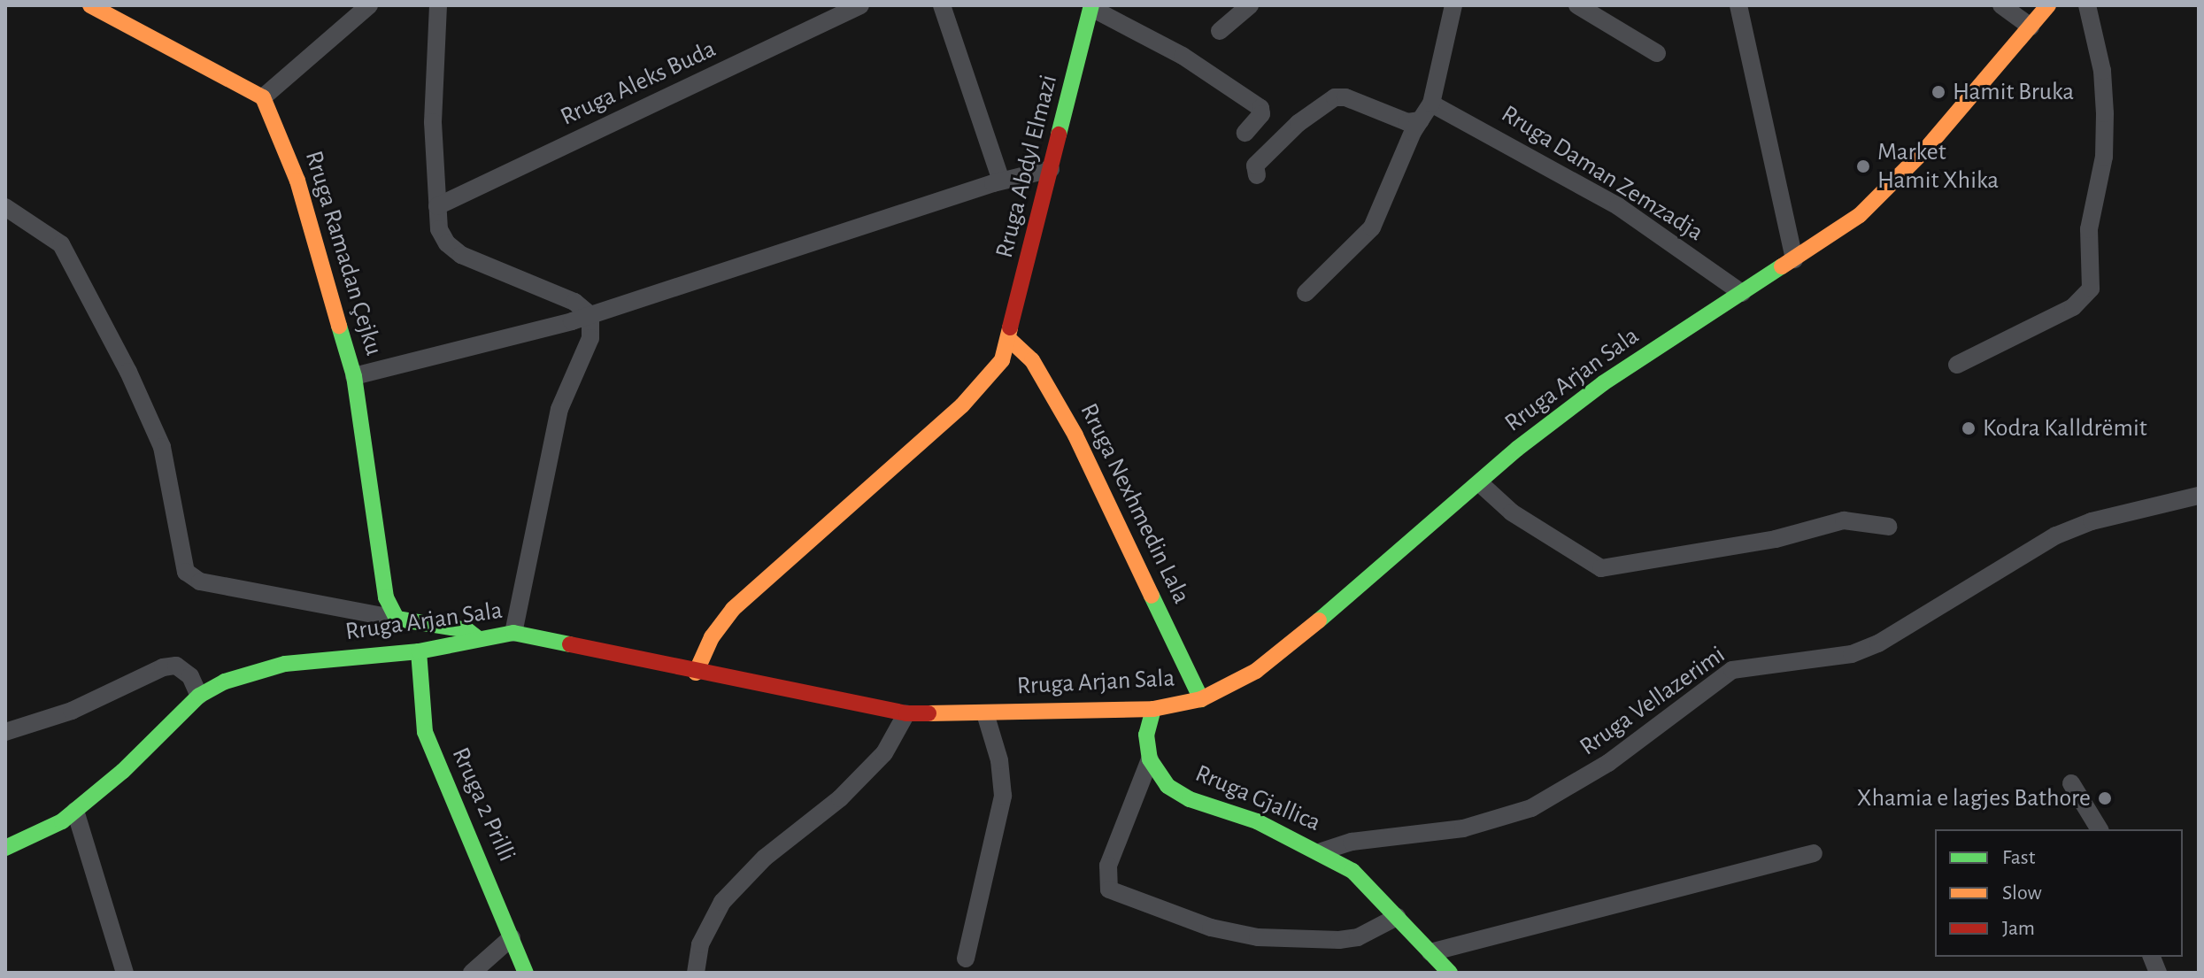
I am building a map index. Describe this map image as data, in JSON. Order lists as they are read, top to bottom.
{
  "streets": {
    "street": [
      "Rruga Aleks Buda",
      "Rruga Abdyl Elmazi",
      "Rruga Daman Zemzadja",
      "Rruga Ramadan Çejku",
      "Rruga Arjan Sala",
      "Rruga Nexhmedin Lala",
      "Rruga Vellazerimi",
      "Rruga Gjallica",
      "Rruga 2 Prilli"
    ]
  },
  "crossings": [
    ["Rruga Abdyl Elmazi", "Rruga Arjan Sala"],
    ["Rruga Abdyl Elmazi", "Rruga Nexhmedin Lala"],
    ["Rruga Daman Zemzadja", "Rruga Arjan Sala"],
    ["Rruga Arjan Sala", "Rruga Nexhmedin Lala"],
    ["Rruga Arjan Sala", "Rruga 2 Prilli"],
    ["Rruga Vellazerimi", "Rruga Gjallica"]
  ],
  "places": [
    "Hamit Bruka",
    "Market Hamit Xhika",
    "Kodra Kalldrëmit",
    "Xhamia e lagjes Bathore"
  ],
  "legend": ["Fast", "Slow", "Jam"]
}
